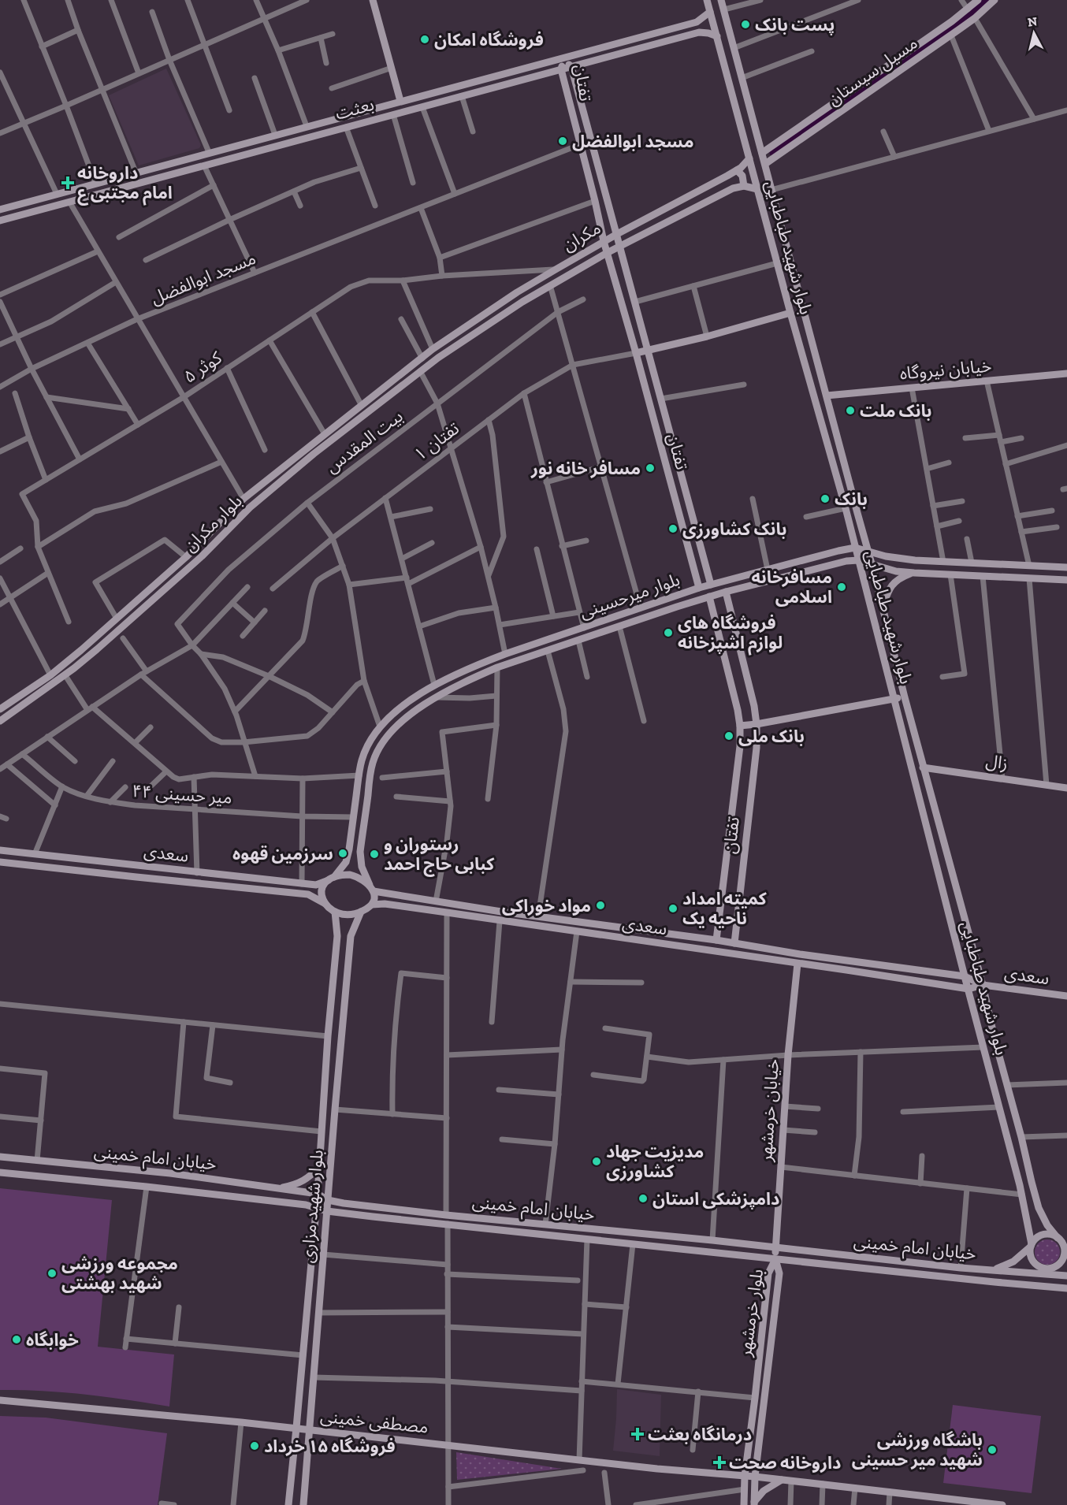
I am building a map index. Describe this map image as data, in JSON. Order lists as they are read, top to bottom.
{
  "streets": {
    "main road": [
      "مسیل سیستان",
      "تفتان",
      "بعثت",
      "مکران",
      "بلوار شهید طباطبایی",
      "خیابان نیروگاه",
      "بلوار مکران",
      "بلوار میرحسینی",
      "زال",
      "سعدی",
      "خیابان خرمشهر",
      "خیابان امام خمینی",
      "بلوار شهید مزاری",
      "بلوار خرمشهر",
      "مصطفی خمینی"
    ],
    "street": [
      "مسجد ابوالفضل",
      "کوثر ۵",
      "بیت المقدس",
      "تفتان ۱",
      "میر حسینی ۴۴"
    ]
  },
  "crossings": [
    ["مسیل سیستان", "بلوار شهید طباطبایی"],
    ["تفتان", "بعثت"],
    ["تفتان", "مکران"],
    ["تفتان", "مسجد ابوالفضل"],
    ["تفتان", "تفتان ۱"],
    ["تفتان", "بلوار میرحسینی"],
    ["تفتان", "سعدی"],
    ["بعثت", "بلوار شهید طباطبایی"],
    ["مکران", "بلوار شهید طباطبایی"],
    ["مکران", "کوثر ۵"],
    ["مکران", "بلوار مکران"],
    ["بلوار شهید طباطبایی", "خیابان نیروگاه"],
    ["بلوار شهید طباطبایی", "بلوار میرحسینی"],
    ["بلوار شهید طباطبایی", "زال"],
    ["بلوار شهید طباطبایی", "سعدی"],
    ["بلوار شهید طباطبایی", "خیابان امام خمینی"],
    ["بلوار میرحسینی", "میر حسینی ۴۴"],
    ["بلوار میرحسینی", "سعدی"],
    ["بلوار میرحسینی", "بلوار شهید مزاری"],
    ["سعدی", "خیابان خرمشهر"],
    ["سعدی", "بلوار شهید مزاری"],
    ["خیابان خرمشهر", "خیابان امام خمینی"],
    ["خیابان خرمشهر", "بلوار خرمشهر"],
    ["خیابان امام خمینی", "بلوار شهید مزاری"],
    ["خیابان امام خمینی", "بلوار خرمشهر"],
    ["بلوار شهید مزاری", "مصطفی خمینی"],
    ["بلوار خرمشهر", "مصطفی خمینی"]
  ],
  "places": {
    "other": [
      "پست بانک",
      "فروشگاه امکان",
      "مسجد ابوالفضل",
      "بانک ملت",
      "مسافر خانه نور",
      "بانک",
      "بانک کشاورزی",
      "مسافرخانه اسلامی",
      "فروشگاه های لوازم اشپزخانه",
      "بانک ملی",
      "سرزمین قهوه",
      "رستوران و کبابی حاج احمد",
      "مواد خوراکی",
      "کمیته امداد ناحیه یک",
      "مدیزیت جهاد کشاورزی",
      "دامپزشکی استان",
      "مجموعه ورزشی شهید بهشتی",
      "خوابگاه",
      "فروشگاه ۱۵ خرداد",
      "باشگاه ورزشی شهید میر حسینی"
    ],
    "health": ["داروخانه امام مجتبی ع", "درمانگاه بعثت", "داروخانه صحت"]
  },
  "north": "top"
}
